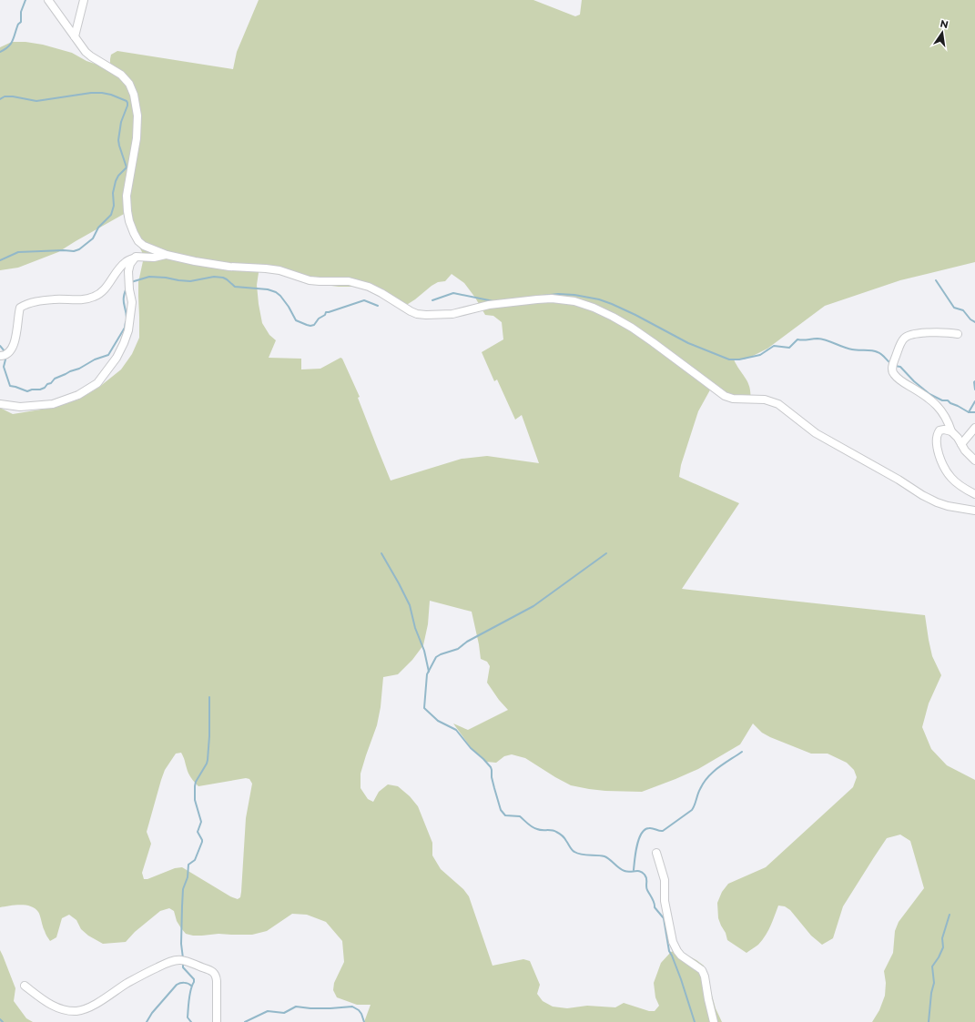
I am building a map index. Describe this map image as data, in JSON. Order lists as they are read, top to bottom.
{
  "north": "top"
}
